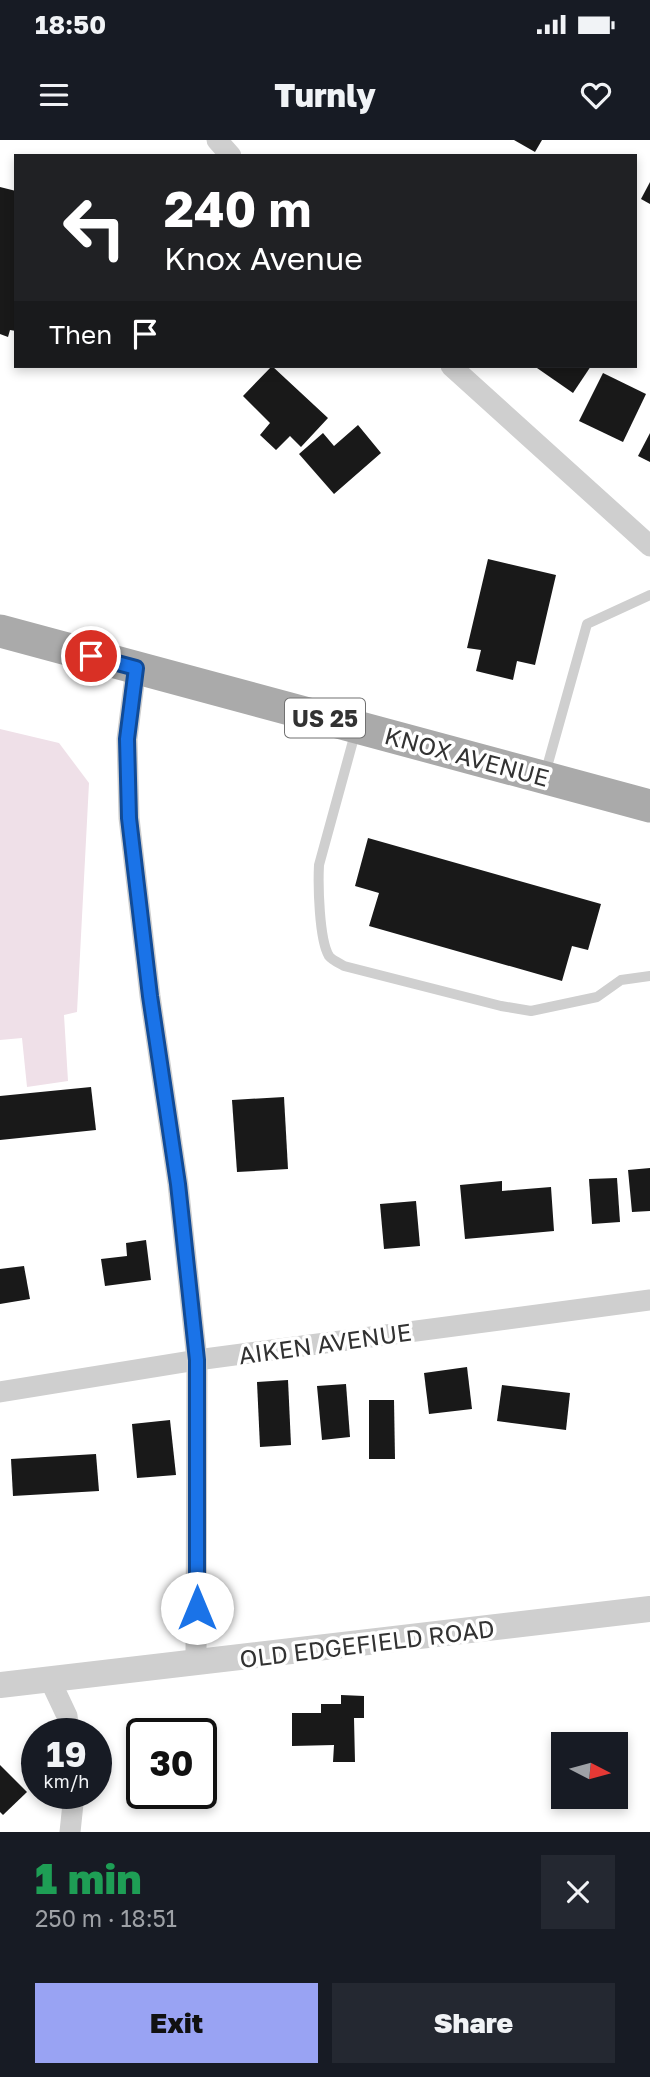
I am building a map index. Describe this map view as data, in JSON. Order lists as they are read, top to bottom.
{
  "streets": {
    "main road": ["US 25", "KNOX AVENUE"],
    "street": ["AIKEN AVENUE", "OLD EDGEFIELD ROAD"]
  },
  "north": "right",
  "page": {
    "status": "18:50",
    "header": "Turnly",
    "turn": ["240 m", "Knox Avenue"],
    "then": "Then",
    "speed": "19 km/h",
    "limit": "30",
    "heading": ["1 min", "250 m · 18:51"],
    "buttons": ["Exit", "Share"]
  }
}
